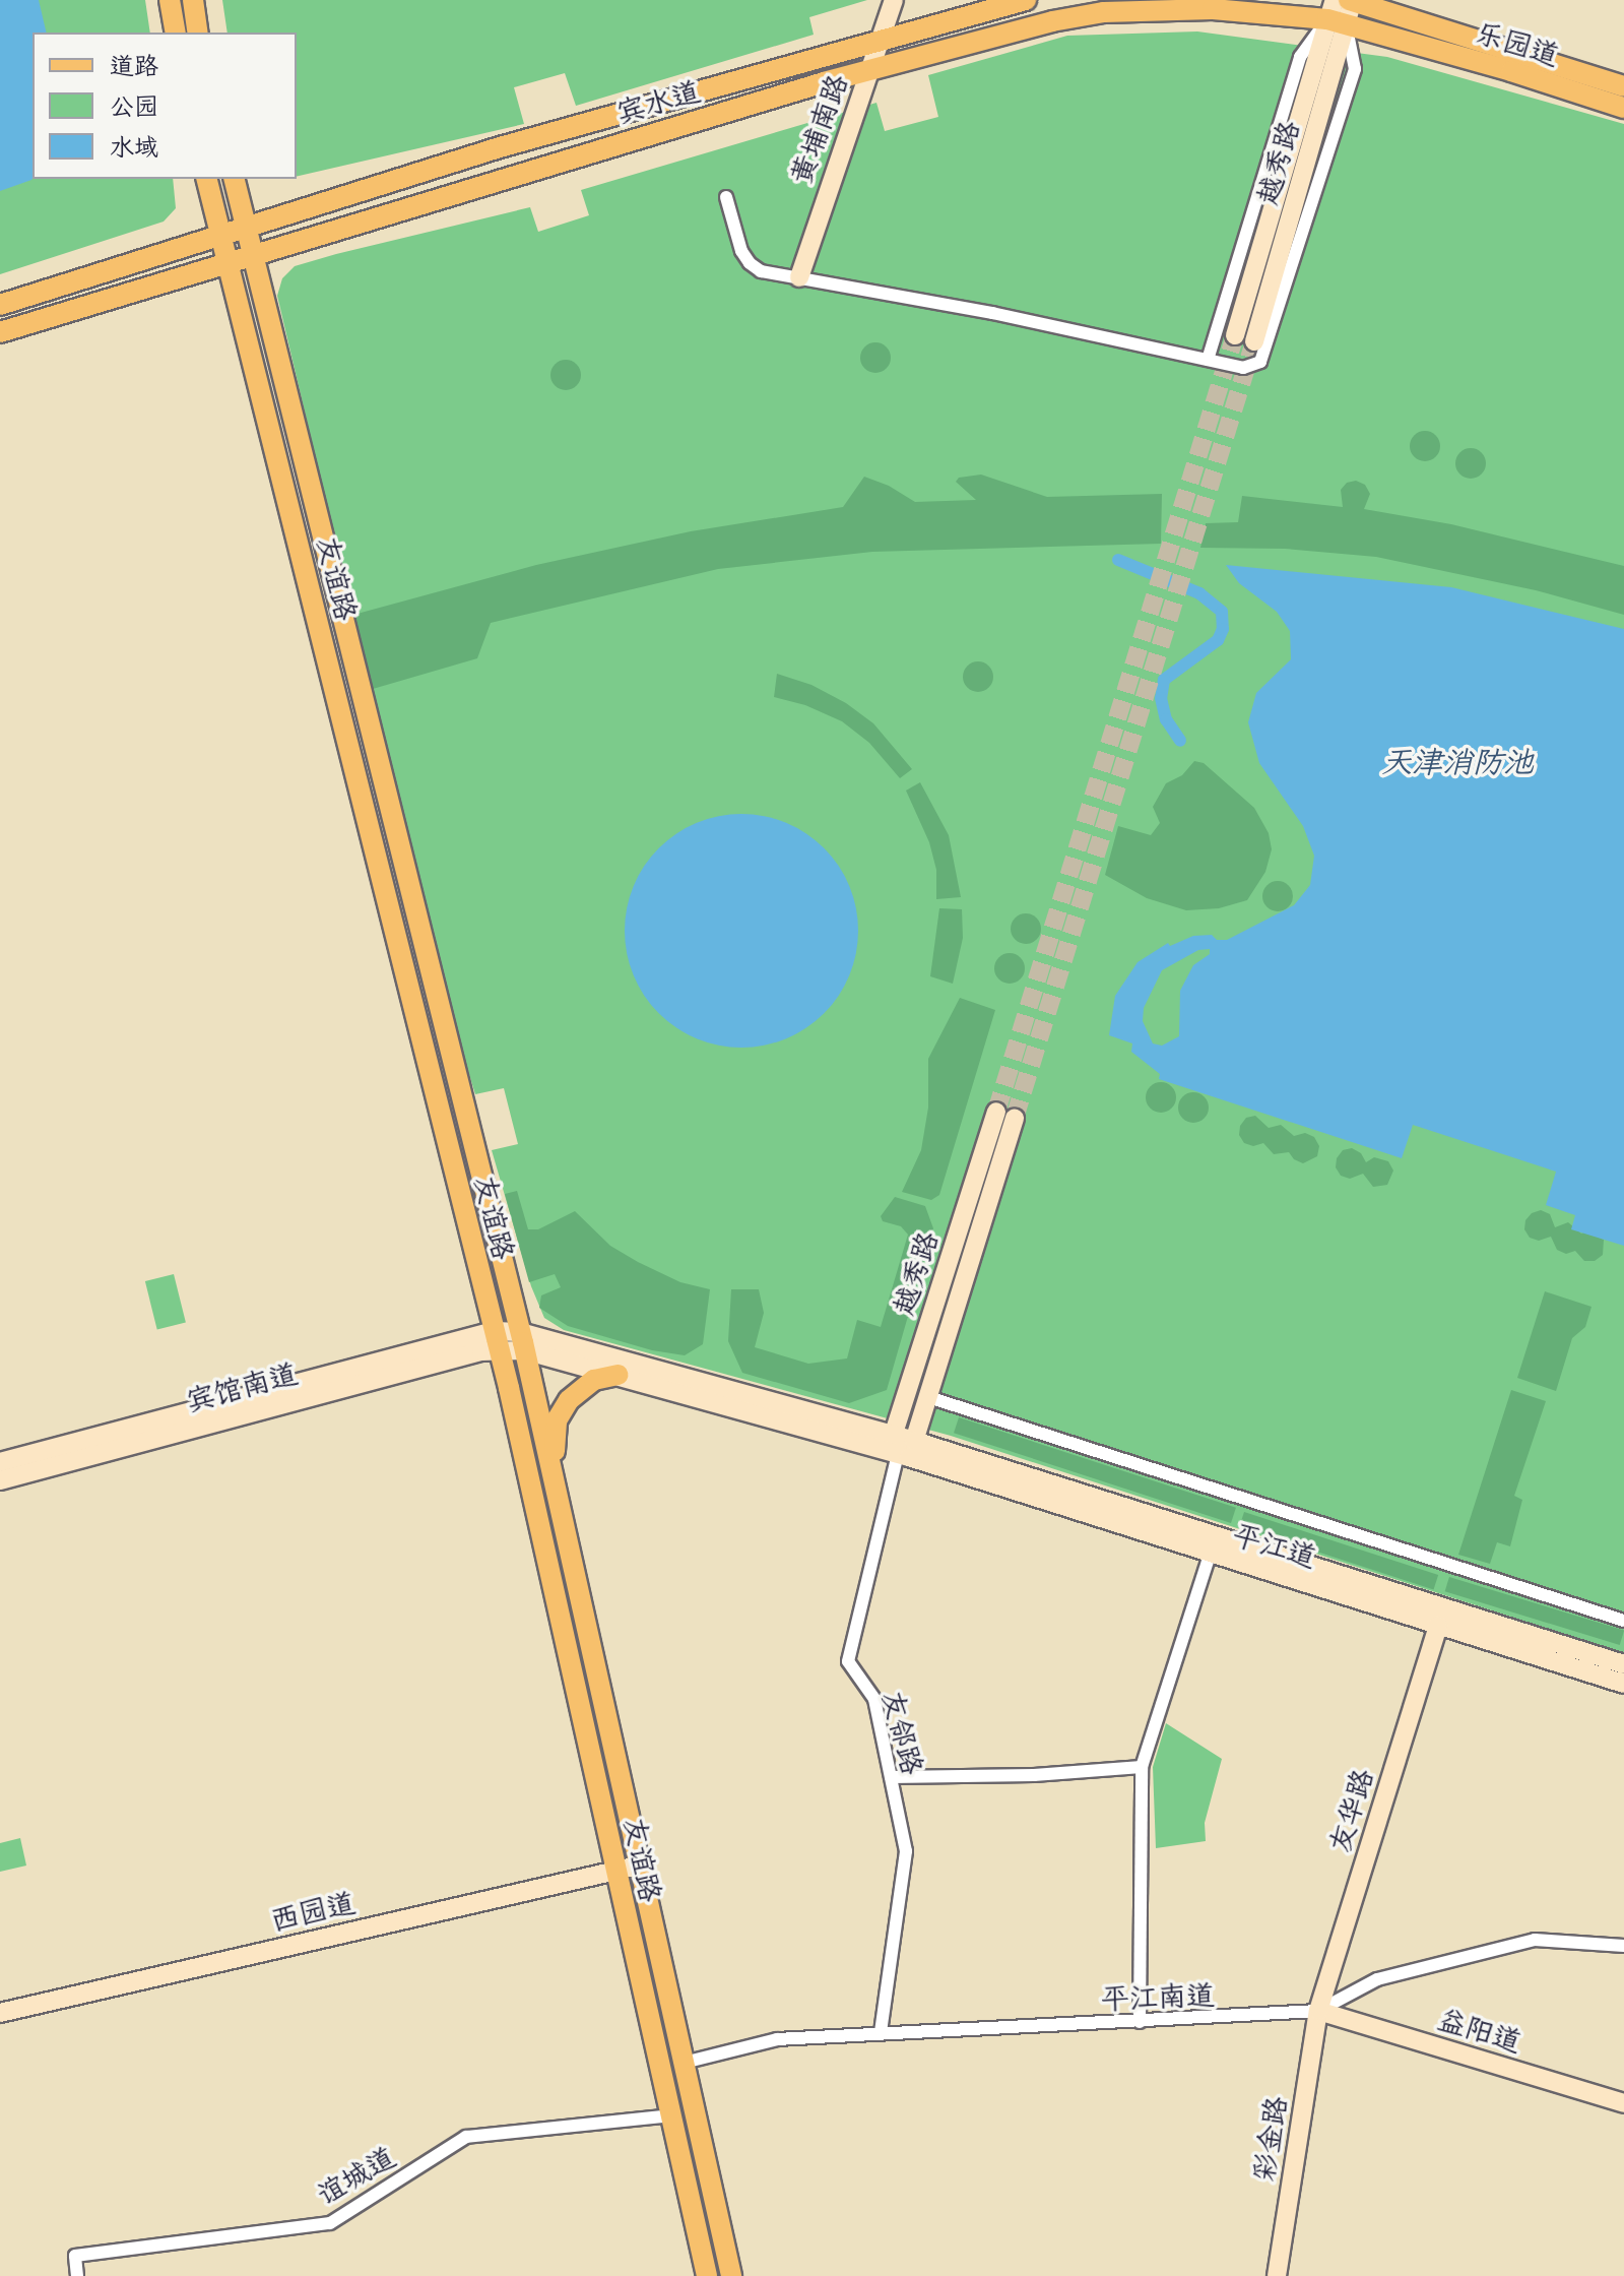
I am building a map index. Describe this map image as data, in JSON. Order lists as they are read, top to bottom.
{
  "streets": {
    "main road": ["乐园道", "宾水道", "友谊路"],
    "street": [
      "黄埔南路",
      "越秀路",
      "宾馆南道",
      "平江道",
      "友邻路",
      "友华路",
      "西园道",
      "平江南道",
      "益阳道",
      "彩金路",
      "谊城道"
    ]
  },
  "crossings": [
    ["乐园道", "宾水道"],
    ["乐园道", "越秀路"],
    ["宾水道", "黄埔南路"],
    ["宾水道", "越秀路"],
    ["宾水道", "友谊路"],
    ["越秀路", "平江道"],
    ["越秀路", "友邻路"],
    ["友谊路", "宾馆南道"],
    ["友谊路", "西园道"],
    ["友谊路", "平江南道"],
    ["友谊路", "谊城道"],
    ["平江道", "友邻路"],
    ["平江道", "友华路"],
    ["友邻路", "平江南道"],
    ["友华路", "平江南道"],
    ["友华路", "益阳道"],
    ["友华路", "彩金路"],
    ["平江南道", "益阳道"],
    ["平江南道", "彩金路"],
    ["益阳道", "彩金路"]
  ],
  "water": ["天津消防池"],
  "legend": ["道路", "公园", "水域"]
}
